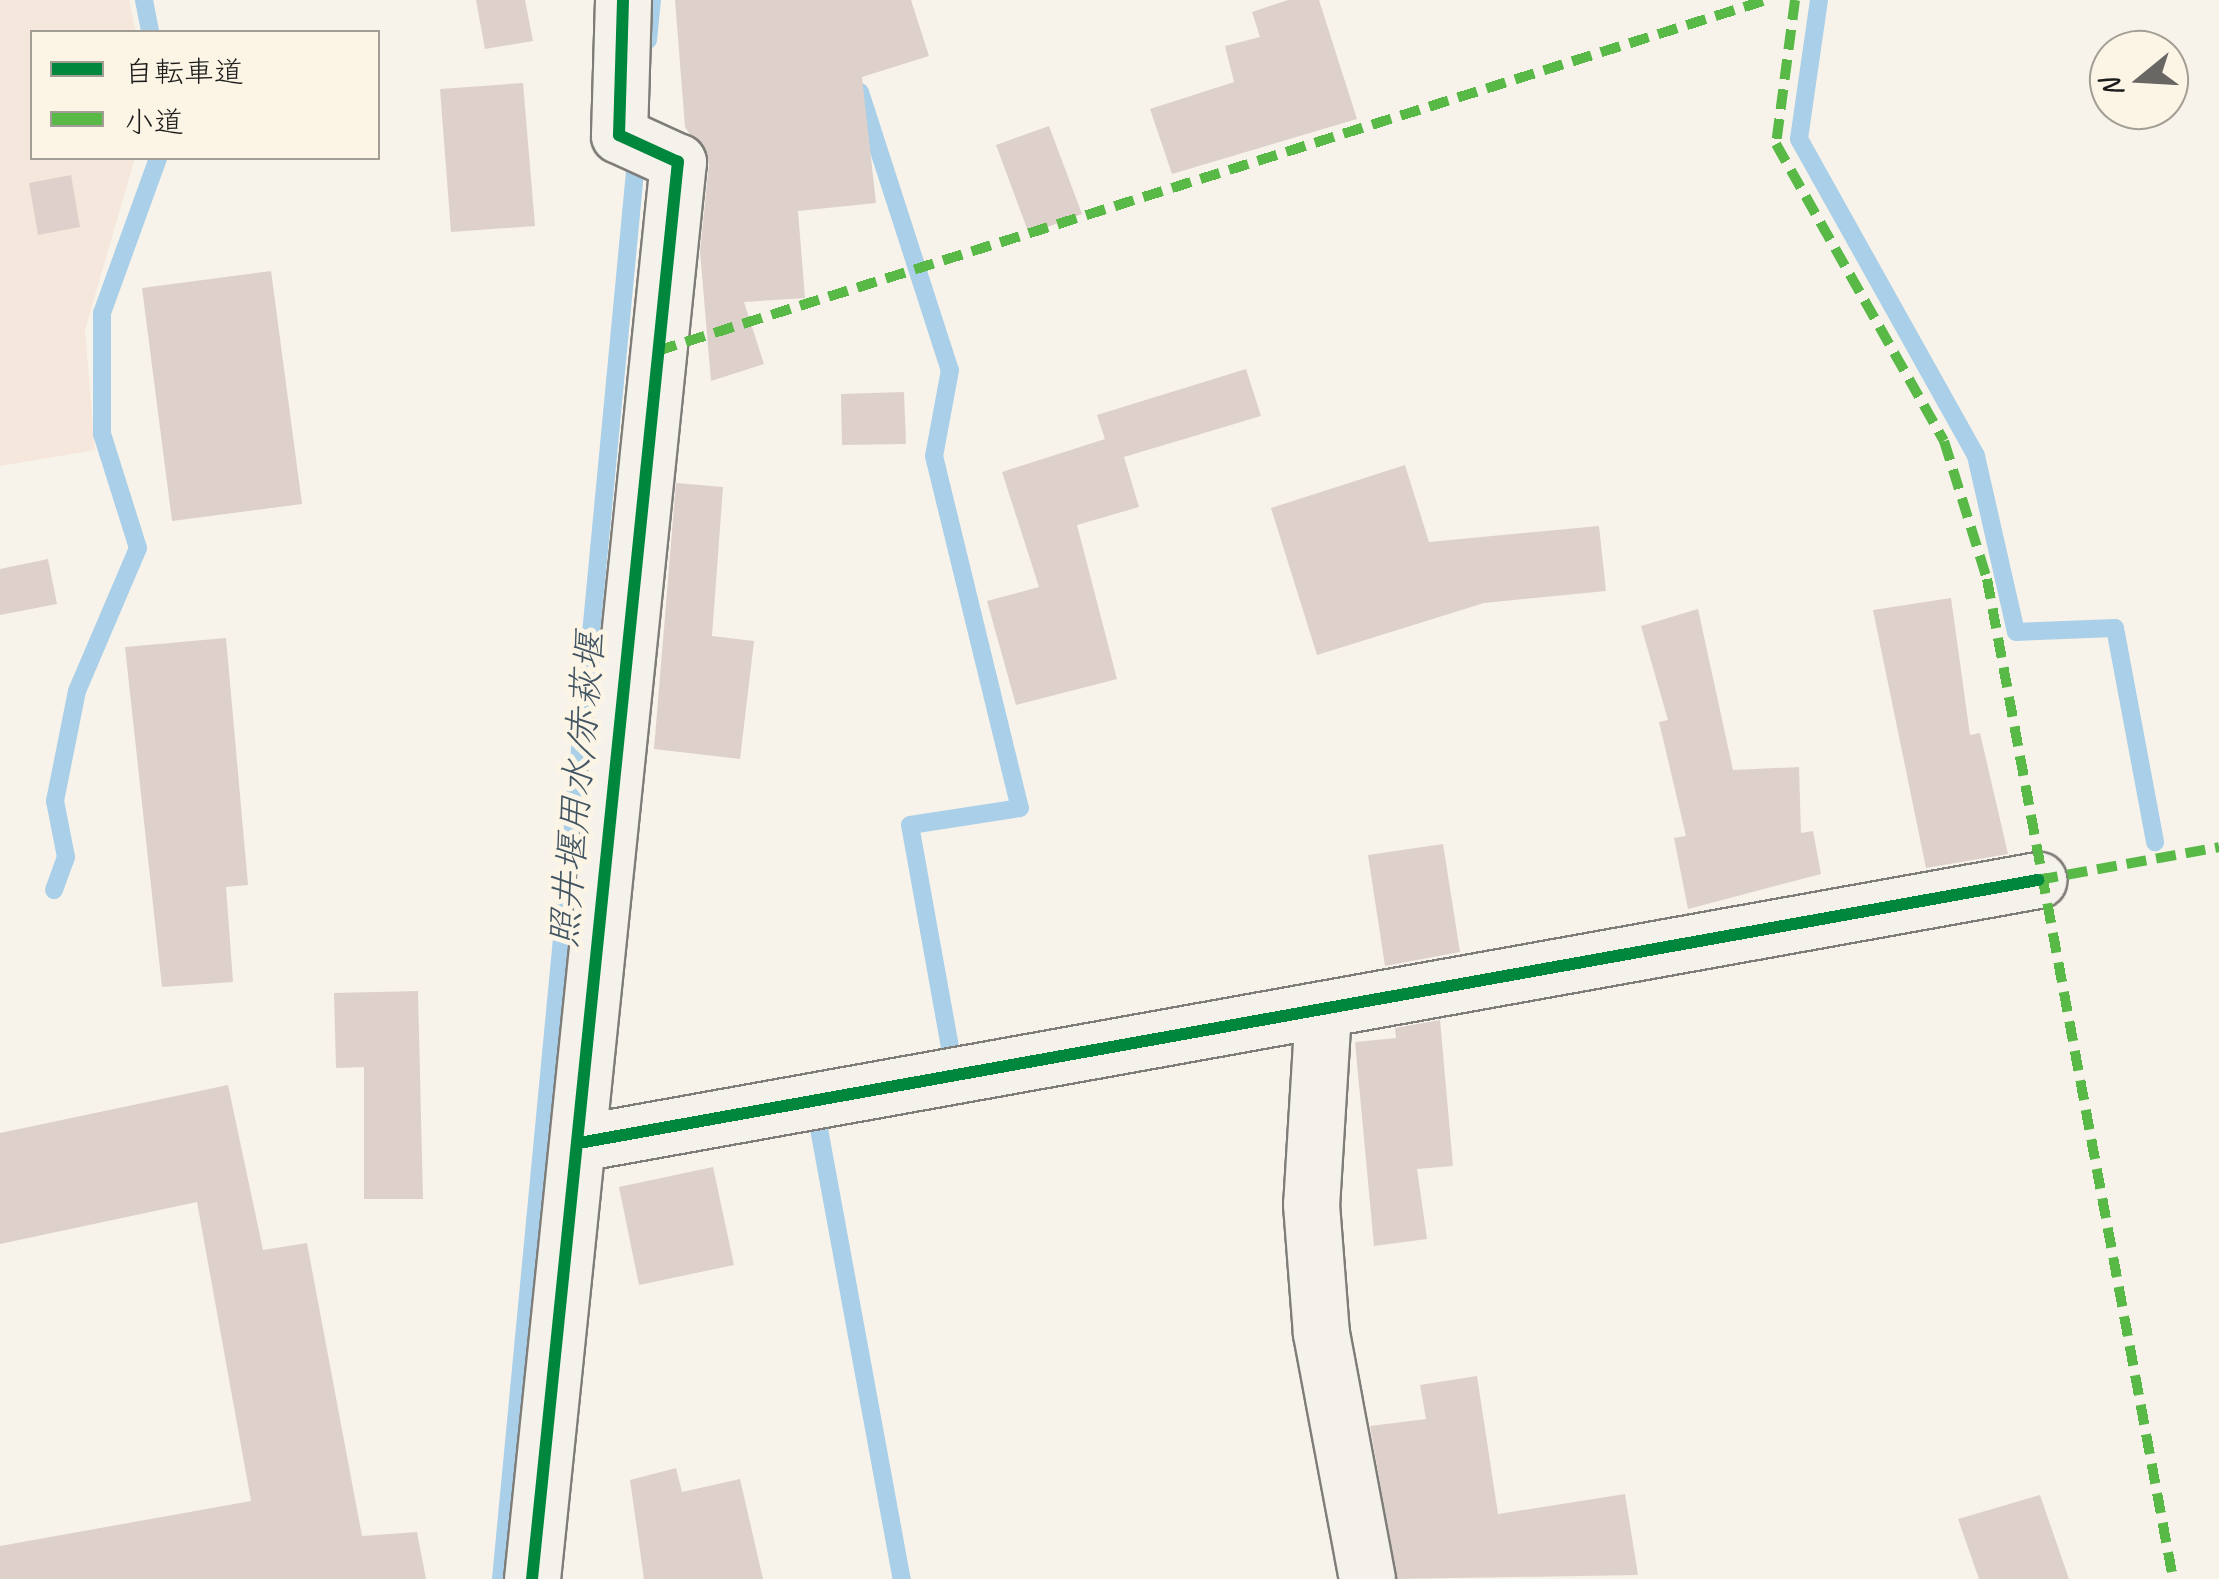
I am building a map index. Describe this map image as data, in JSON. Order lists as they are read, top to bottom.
{
  "water": ["照井堰用水/赤萩堰"],
  "legend": ["自転車道", "小道"],
  "north": "left"
}
